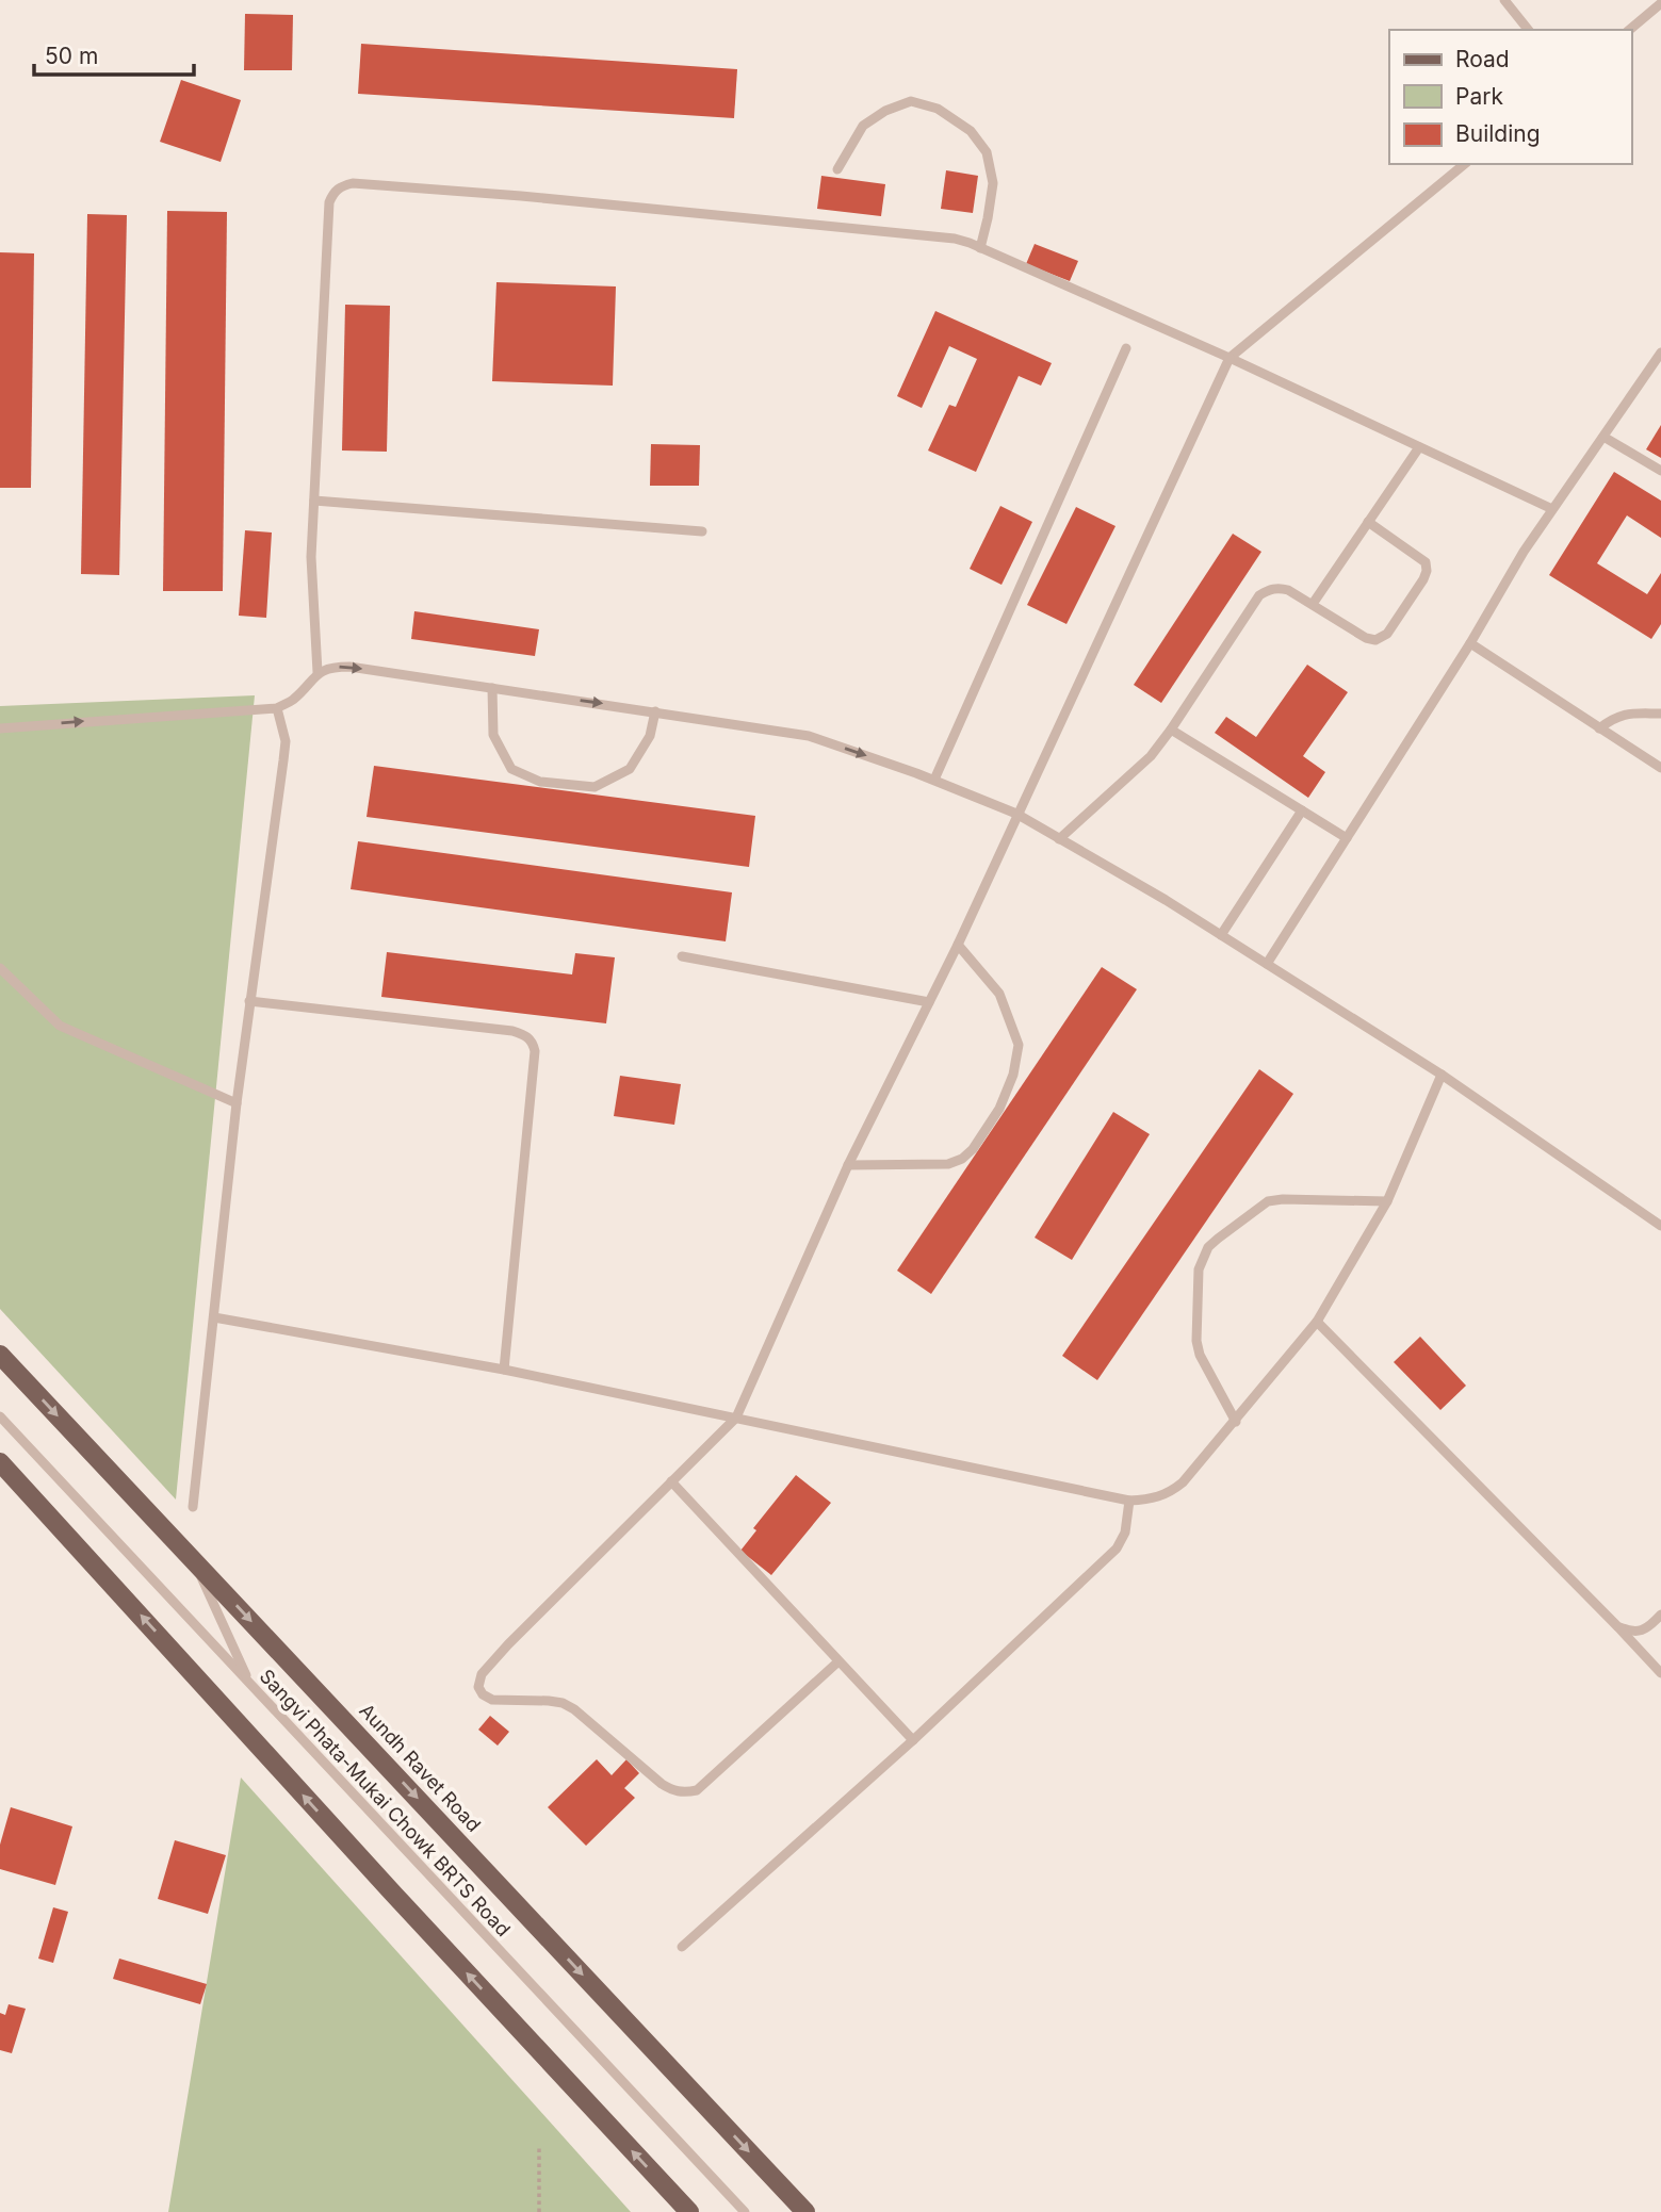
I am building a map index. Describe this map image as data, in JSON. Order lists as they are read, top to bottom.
{
  "streets": {
    "main road": ["Aundh Ravet Road"],
    "lane": ["Sangvi Phata-Mukai Chowk BRTS Road"]
  },
  "legend": ["Road", "Park", "Building"],
  "scale_bar": "50 m"
}
